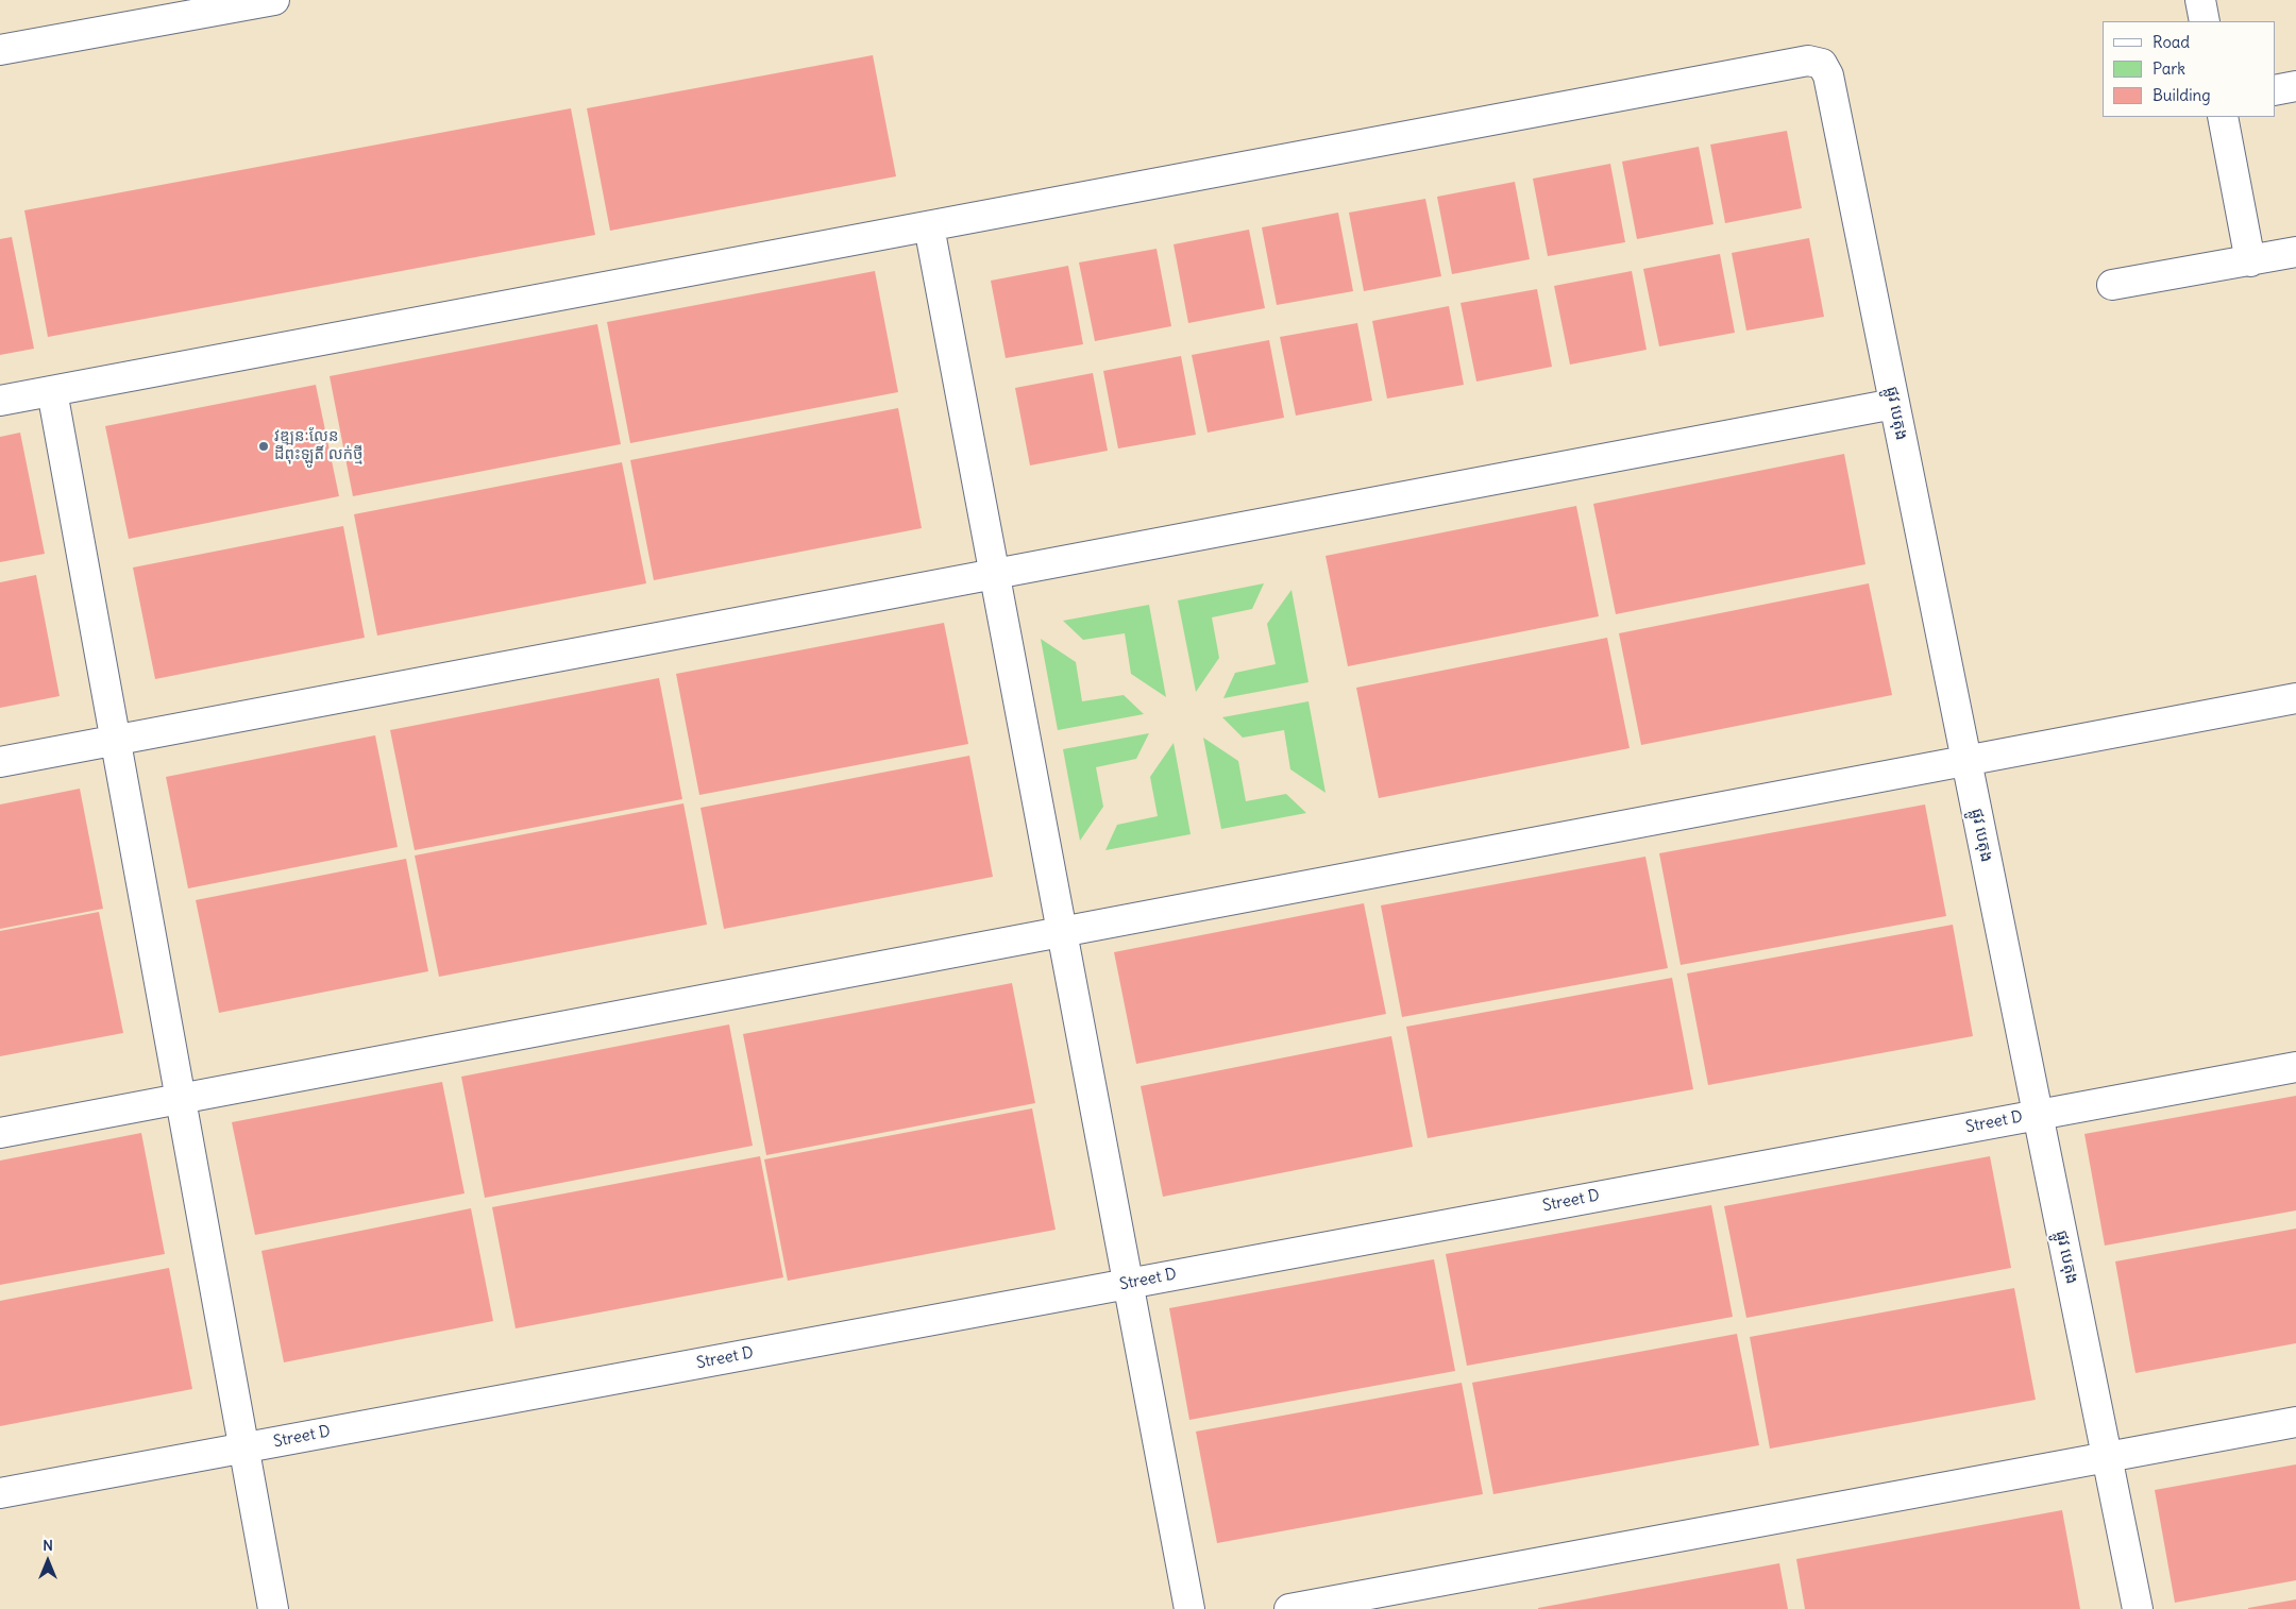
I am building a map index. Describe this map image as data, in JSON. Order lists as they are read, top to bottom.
{
  "streets": {
    "street": ["ផ្លូវ បេតុង", "Street D"]
  },
  "crossings": [
    ["ផ្លូវ បេតុង", "Street D"]
  ],
  "places": ["វឌ្ឍនៈលែន ដីពុះឡូតិ៍ លក់ថ្មី"],
  "legend": ["Road", "Park", "Building"],
  "north": "top"
}
